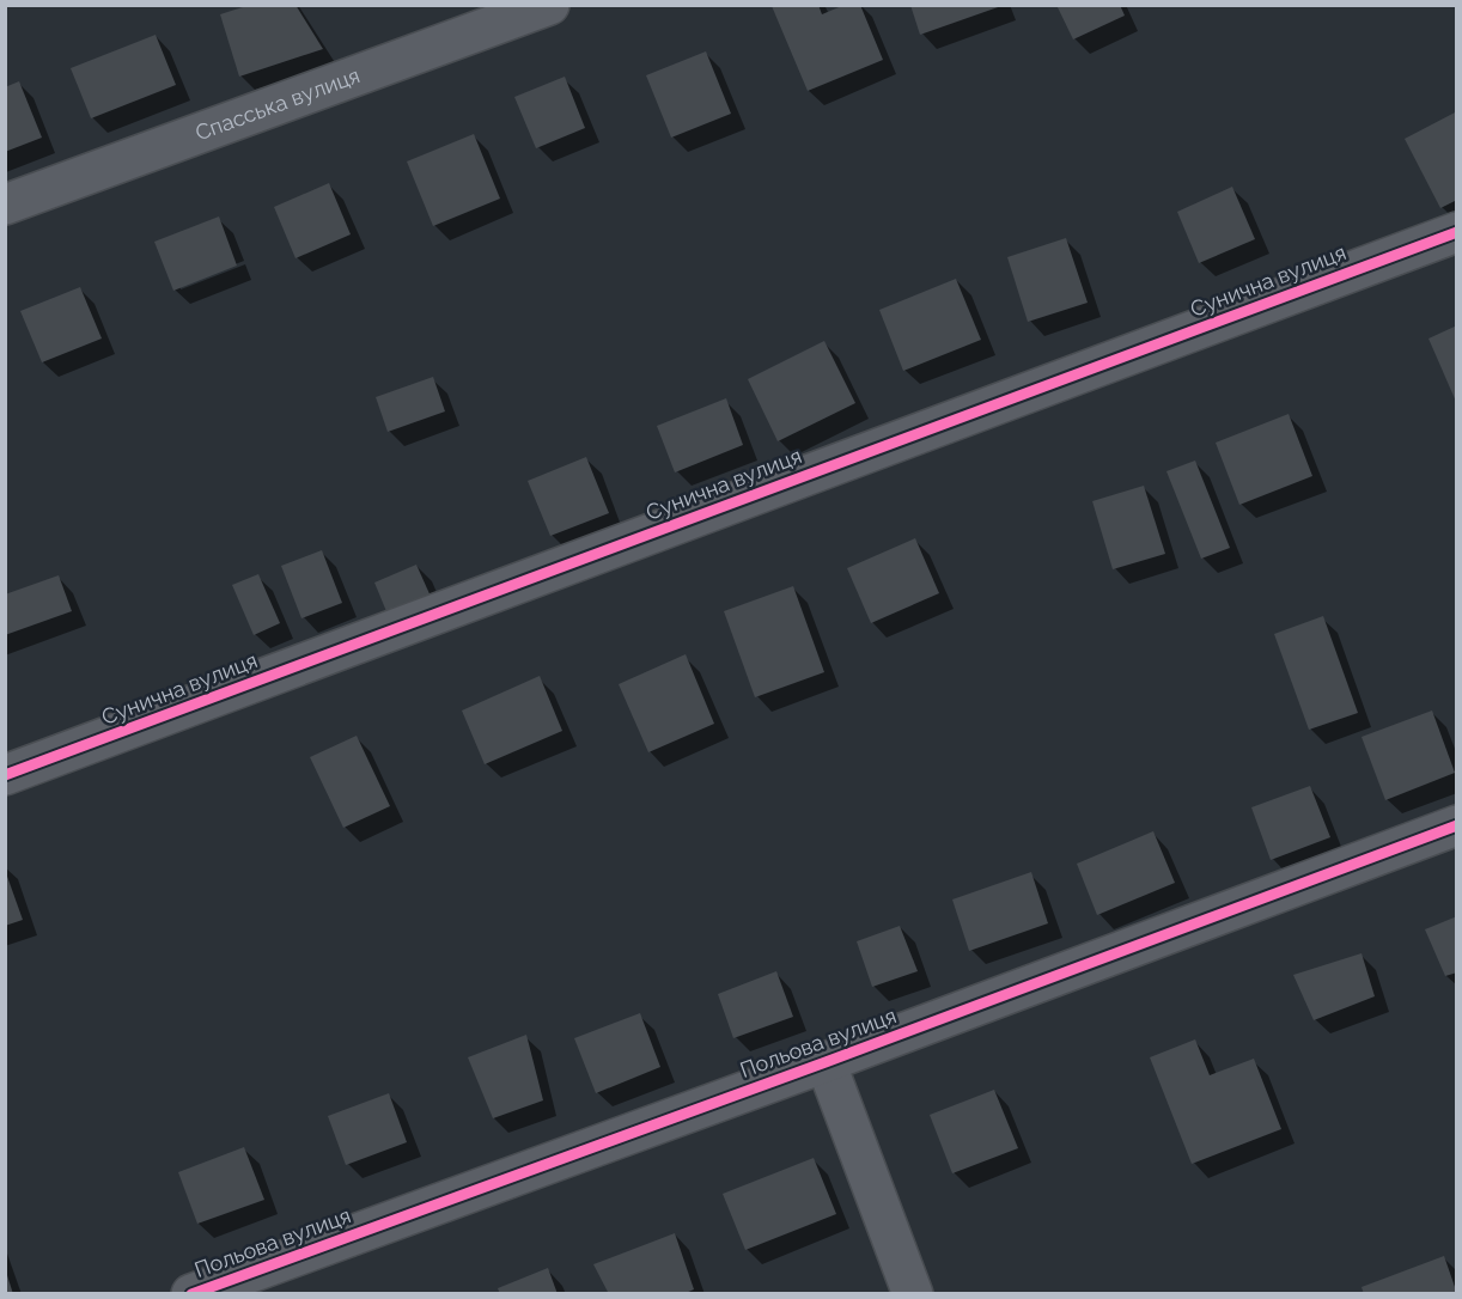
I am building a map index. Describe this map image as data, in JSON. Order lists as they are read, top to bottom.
{
  "streets": {
    "street": ["Спасська вулиця", "Сунична вулиця", "Польова вулиця"]
  }
}
